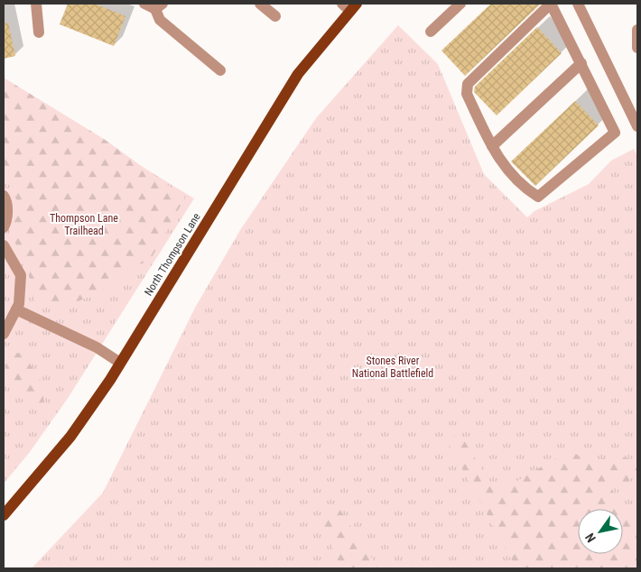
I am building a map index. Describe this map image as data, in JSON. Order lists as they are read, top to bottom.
{
  "streets": {
    "main road": ["North Thompson Lane"]
  },
  "parks": ["Thompson Lane Trailhead", "Stones River National Battlefield"],
  "north": "bottom left"
}
